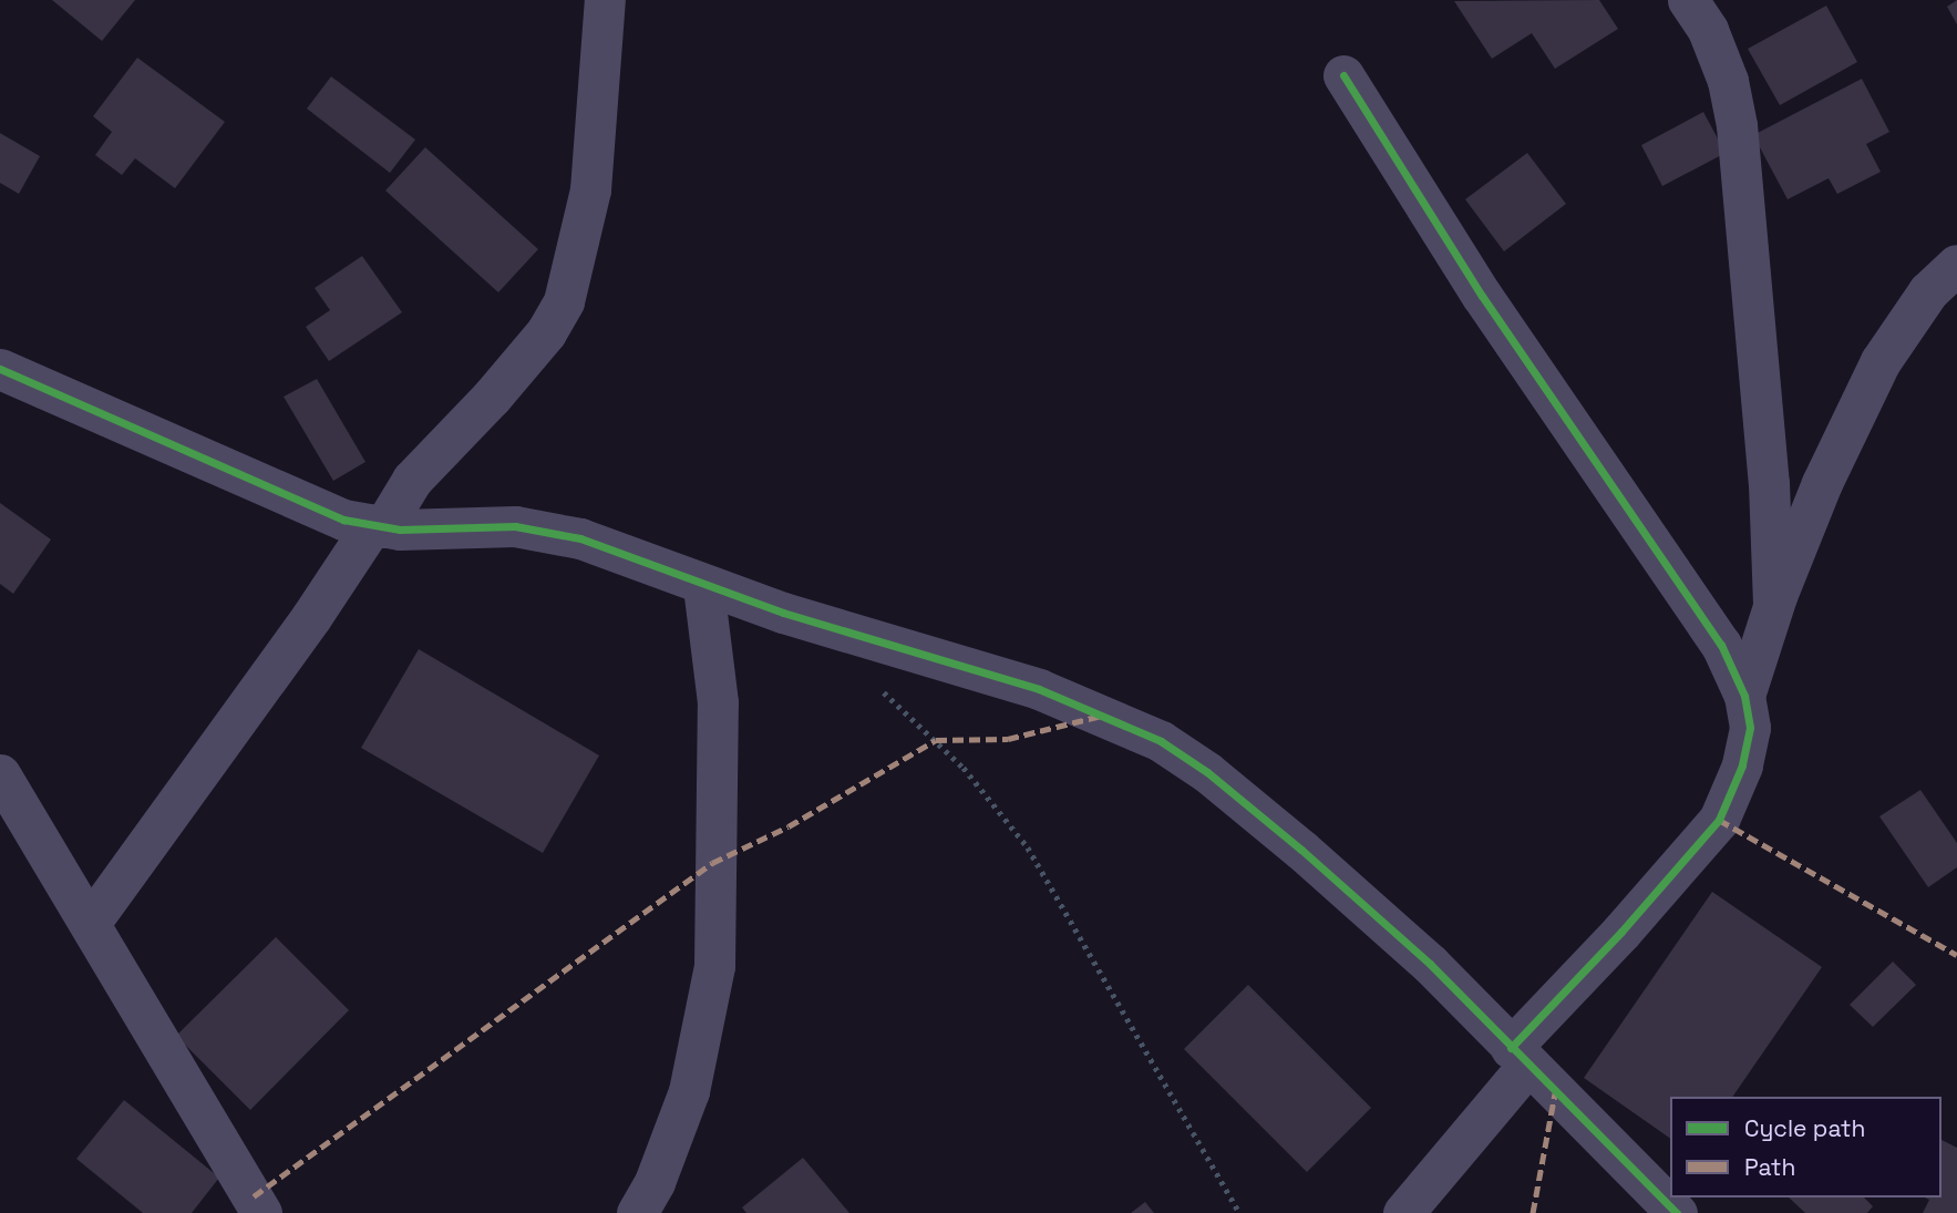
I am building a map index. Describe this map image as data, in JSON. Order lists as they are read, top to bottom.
{
  "legend": ["Cycle path", "Path"]
}
